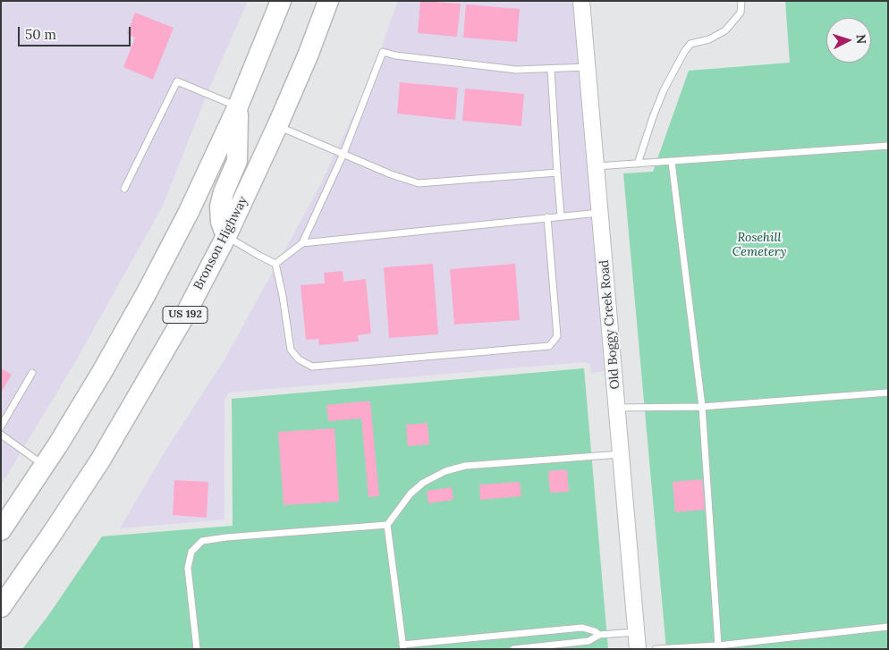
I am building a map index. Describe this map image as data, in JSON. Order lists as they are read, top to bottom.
{
  "streets": {
    "highway": ["Bronson Highway", "US 192"],
    "street": ["Old Boggy Creek Road"]
  },
  "parks": ["Rosehill Cemetery"],
  "scale_bar": "50 m",
  "north": "right"
}
